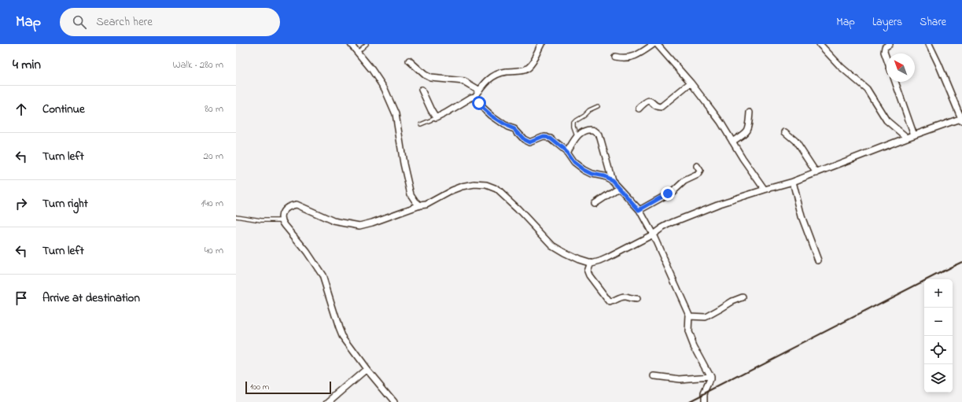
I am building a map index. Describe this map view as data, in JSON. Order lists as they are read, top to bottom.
{
  "scale_bar": "100 m",
  "north": "top left",
  "page": {
    "header": "Map",
    "search": "Search here",
    "nav": ["Map", "Layers", "Share"],
    "heading": ["4 min", "Walk · 280 m"],
    "list": [
      ["Continue", "80 m"],
      ["Turn left", "20 m"],
      ["Turn right", "140 m"],
      ["Turn left", "40 m"],
      "Arrive at destination"
    ],
    "map_buttons": ["+", "−"],
    "scale": "100 m"
  }
}
